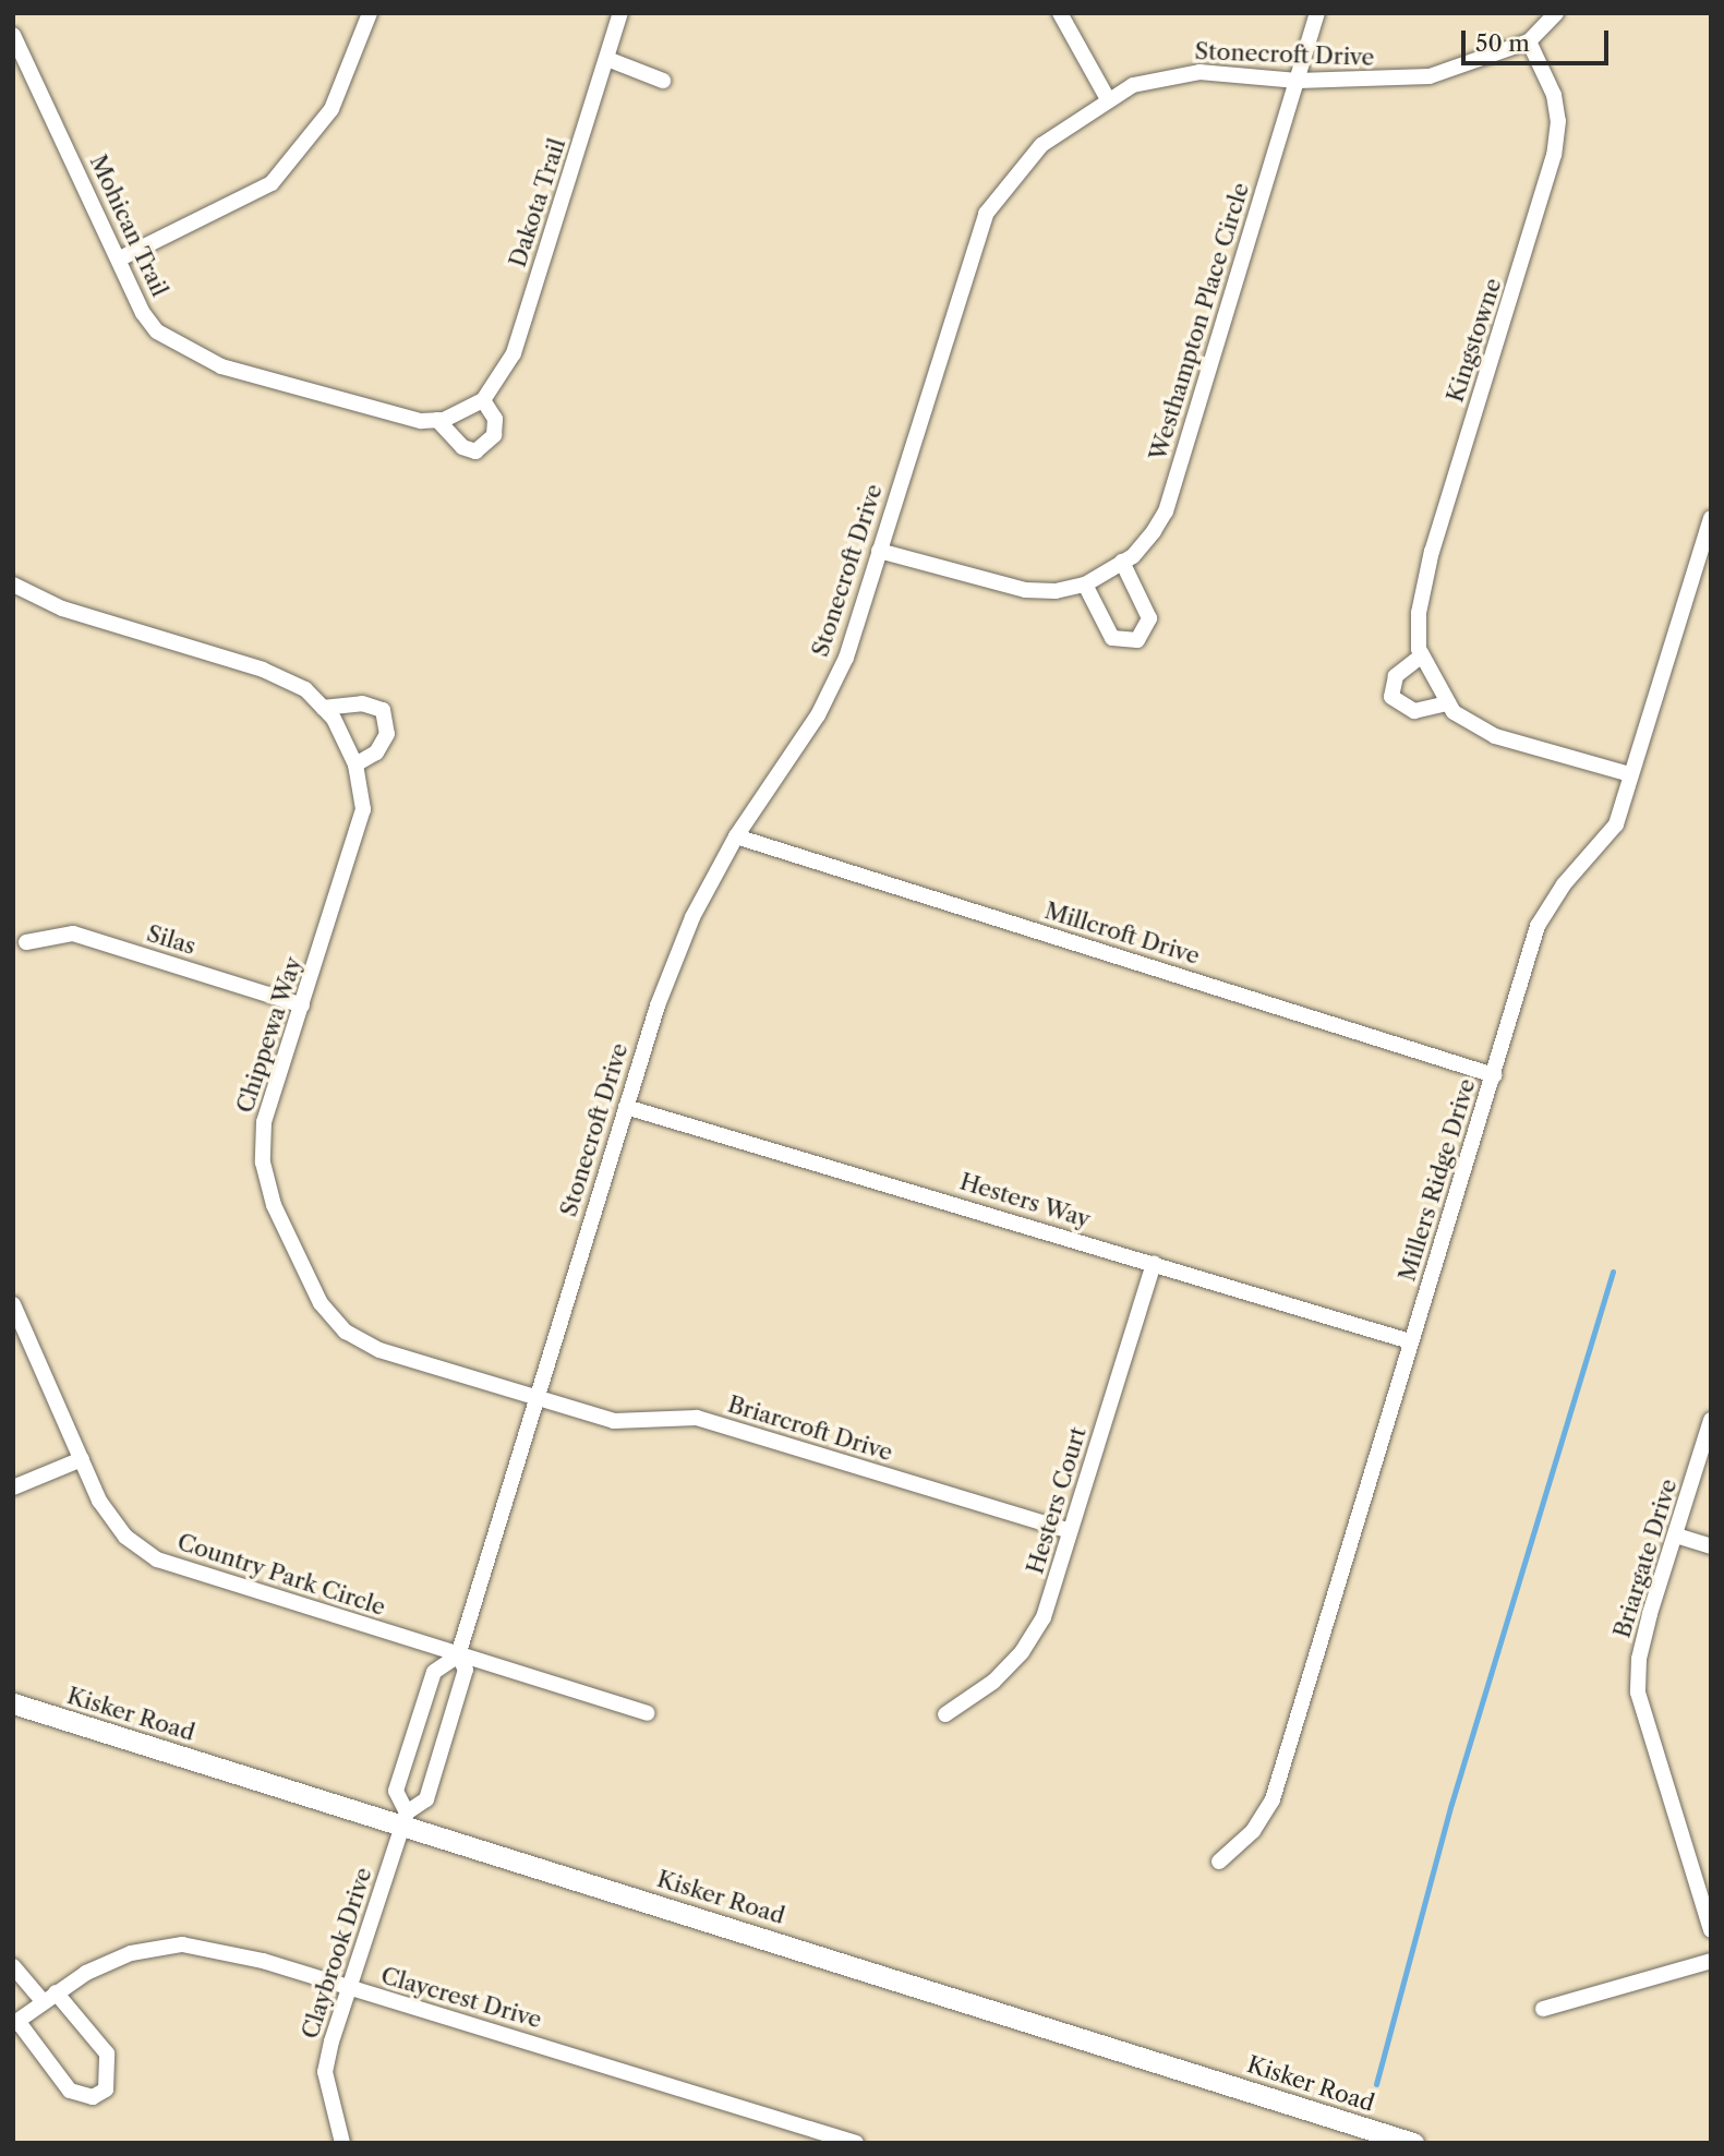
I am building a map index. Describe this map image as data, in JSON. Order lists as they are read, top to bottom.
{
  "streets": {
    "main road": ["Kisker Road"],
    "street": [
      "Stonecroft Drive",
      "Dakota Trail",
      "Mohican Trail",
      "Westhampton Place Circle",
      "Kingstowne",
      "Millcroft Drive",
      "Silas",
      "Chippewa Way",
      "Millers Ridge Drive",
      "Hesters Way",
      "Briarcroft Drive",
      "Hesters Court",
      "Briargate Drive",
      "Country Park Circle",
      "Claybrook Drive",
      "Claycrest Drive"
    ]
  },
  "crossings": [
    ["Stonecroft Drive", "Westhampton Place Circle"],
    ["Stonecroft Drive", "Kingstowne"],
    ["Stonecroft Drive", "Millcroft Drive"],
    ["Stonecroft Drive", "Chippewa Way"],
    ["Stonecroft Drive", "Hesters Way"],
    ["Stonecroft Drive", "Briarcroft Drive"],
    ["Stonecroft Drive", "Country Park Circle"],
    ["Stonecroft Drive", "Kisker Road"],
    ["Stonecroft Drive", "Claybrook Drive"],
    ["Kingstowne", "Millers Ridge Drive"],
    ["Millcroft Drive", "Millers Ridge Drive"],
    ["Silas", "Chippewa Way"],
    ["Chippewa Way", "Briarcroft Drive"],
    ["Millers Ridge Drive", "Hesters Way"],
    ["Hesters Way", "Hesters Court"],
    ["Briarcroft Drive", "Hesters Court"],
    ["Kisker Road", "Claybrook Drive"],
    ["Claybrook Drive", "Claycrest Drive"]
  ],
  "scale_bar": "50 m"
}
